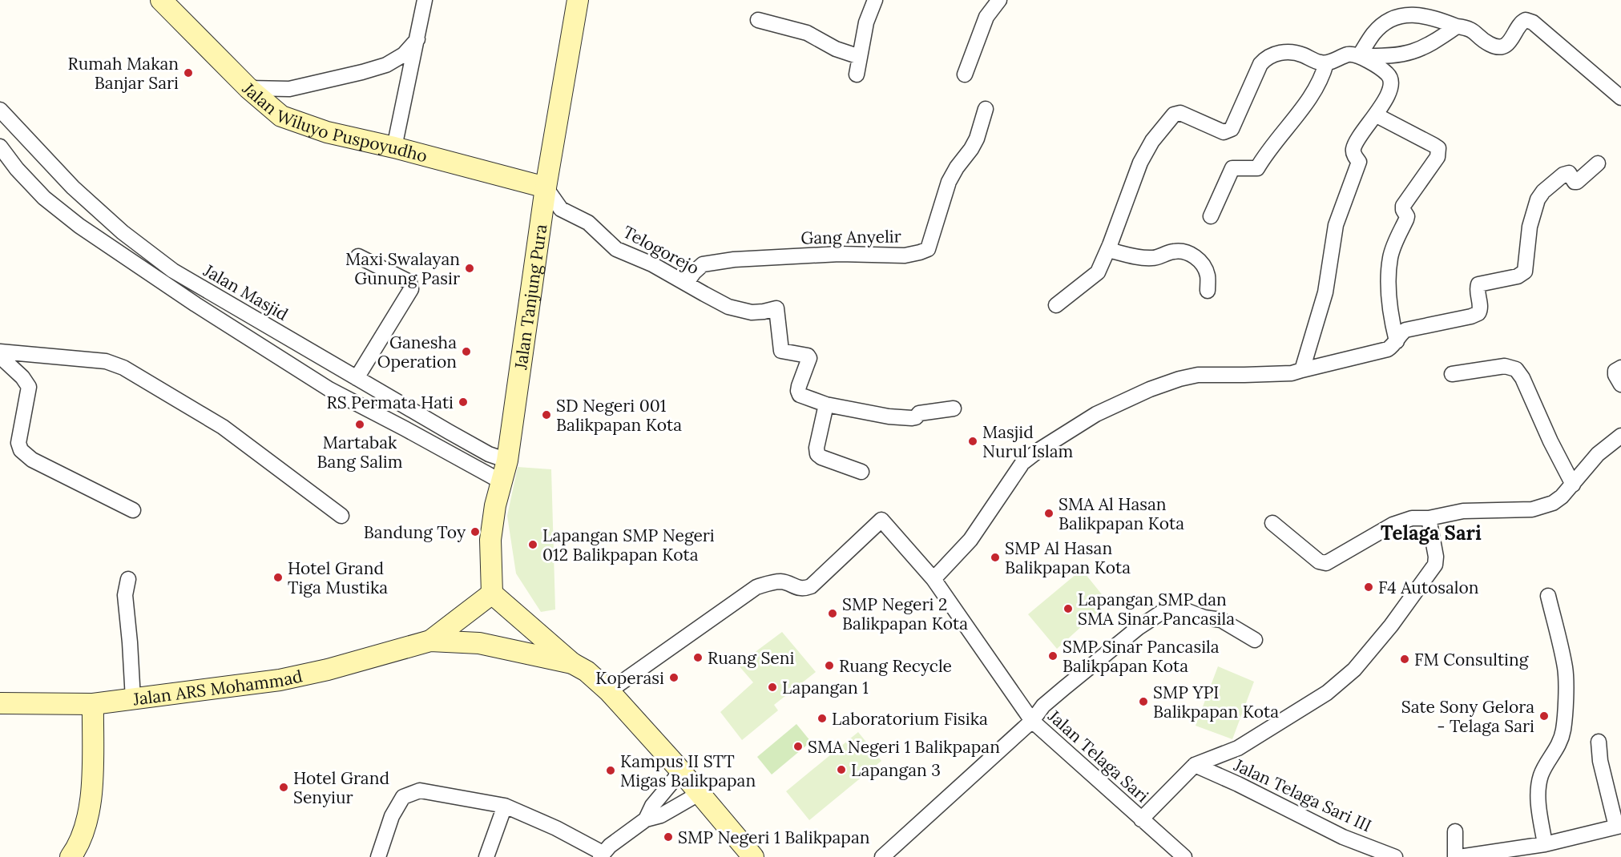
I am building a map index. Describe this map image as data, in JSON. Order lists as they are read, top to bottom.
{
  "streets": {
    "street": [
      "Jalan Wiluyo Puspoyudho",
      "Gang Anyelir",
      "Telogorejo",
      "Jalan Masjid",
      "Jalan Tanjung Pura",
      "Jalan ARS Mohammad",
      "Jalan Telaga Sari",
      "Jalan Telaga Sari III"
    ]
  },
  "crossings": [
    ["Jalan Wiluyo Puspoyudho", "Telogorejo"],
    ["Jalan Wiluyo Puspoyudho", "Jalan Tanjung Pura"],
    ["Gang Anyelir", "Telogorejo"],
    ["Telogorejo", "Jalan Tanjung Pura"],
    ["Jalan Masjid", "Jalan Tanjung Pura"],
    ["Jalan Tanjung Pura", "Jalan ARS Mohammad"],
    ["Jalan Telaga Sari", "Jalan Telaga Sari III"]
  ],
  "districts": ["Telaga Sari"],
  "places": [
    "Rumah Makan Banjar Sari",
    "Maxi Swalayan Gunung Pasir",
    "Ganesha Operation",
    "RS Permata Hati",
    "SD Negeri 001 Balikpapan Kota",
    "Martabak Bang Salim",
    "Masjid Nurul Islam",
    "SMA Al Hasan Balikpapan Kota",
    "Bandung Toy",
    "Lapangan SMP Negeri 012 Balikpapan Kota",
    "SMP Al Hasan Balikpapan Kota",
    "Hotel Grand Tiga Mustika",
    "F4 Autosalon",
    "Lapangan SMP dan SMA Sinar Pancasila",
    "SMP Negeri 2 Balikpapan Kota",
    "SMP Sinar Pancasila Balikpapan Kota",
    "Ruang Seni",
    "FM Consulting",
    "Ruang Recycle",
    "Koperasi",
    "Lapangan 1",
    "SMP YPI Balikpapan Kota",
    "Sate Sony Gelora - Telaga Sari",
    "Laboratorium Fisika",
    "SMA Negeri 1 Balikpapan",
    "Lapangan 3",
    "Kampus II STT Migas Balikpapan",
    "Hotel Grand Senyiur",
    "SMP Negeri 1 Balikpapan"
  ]
}
